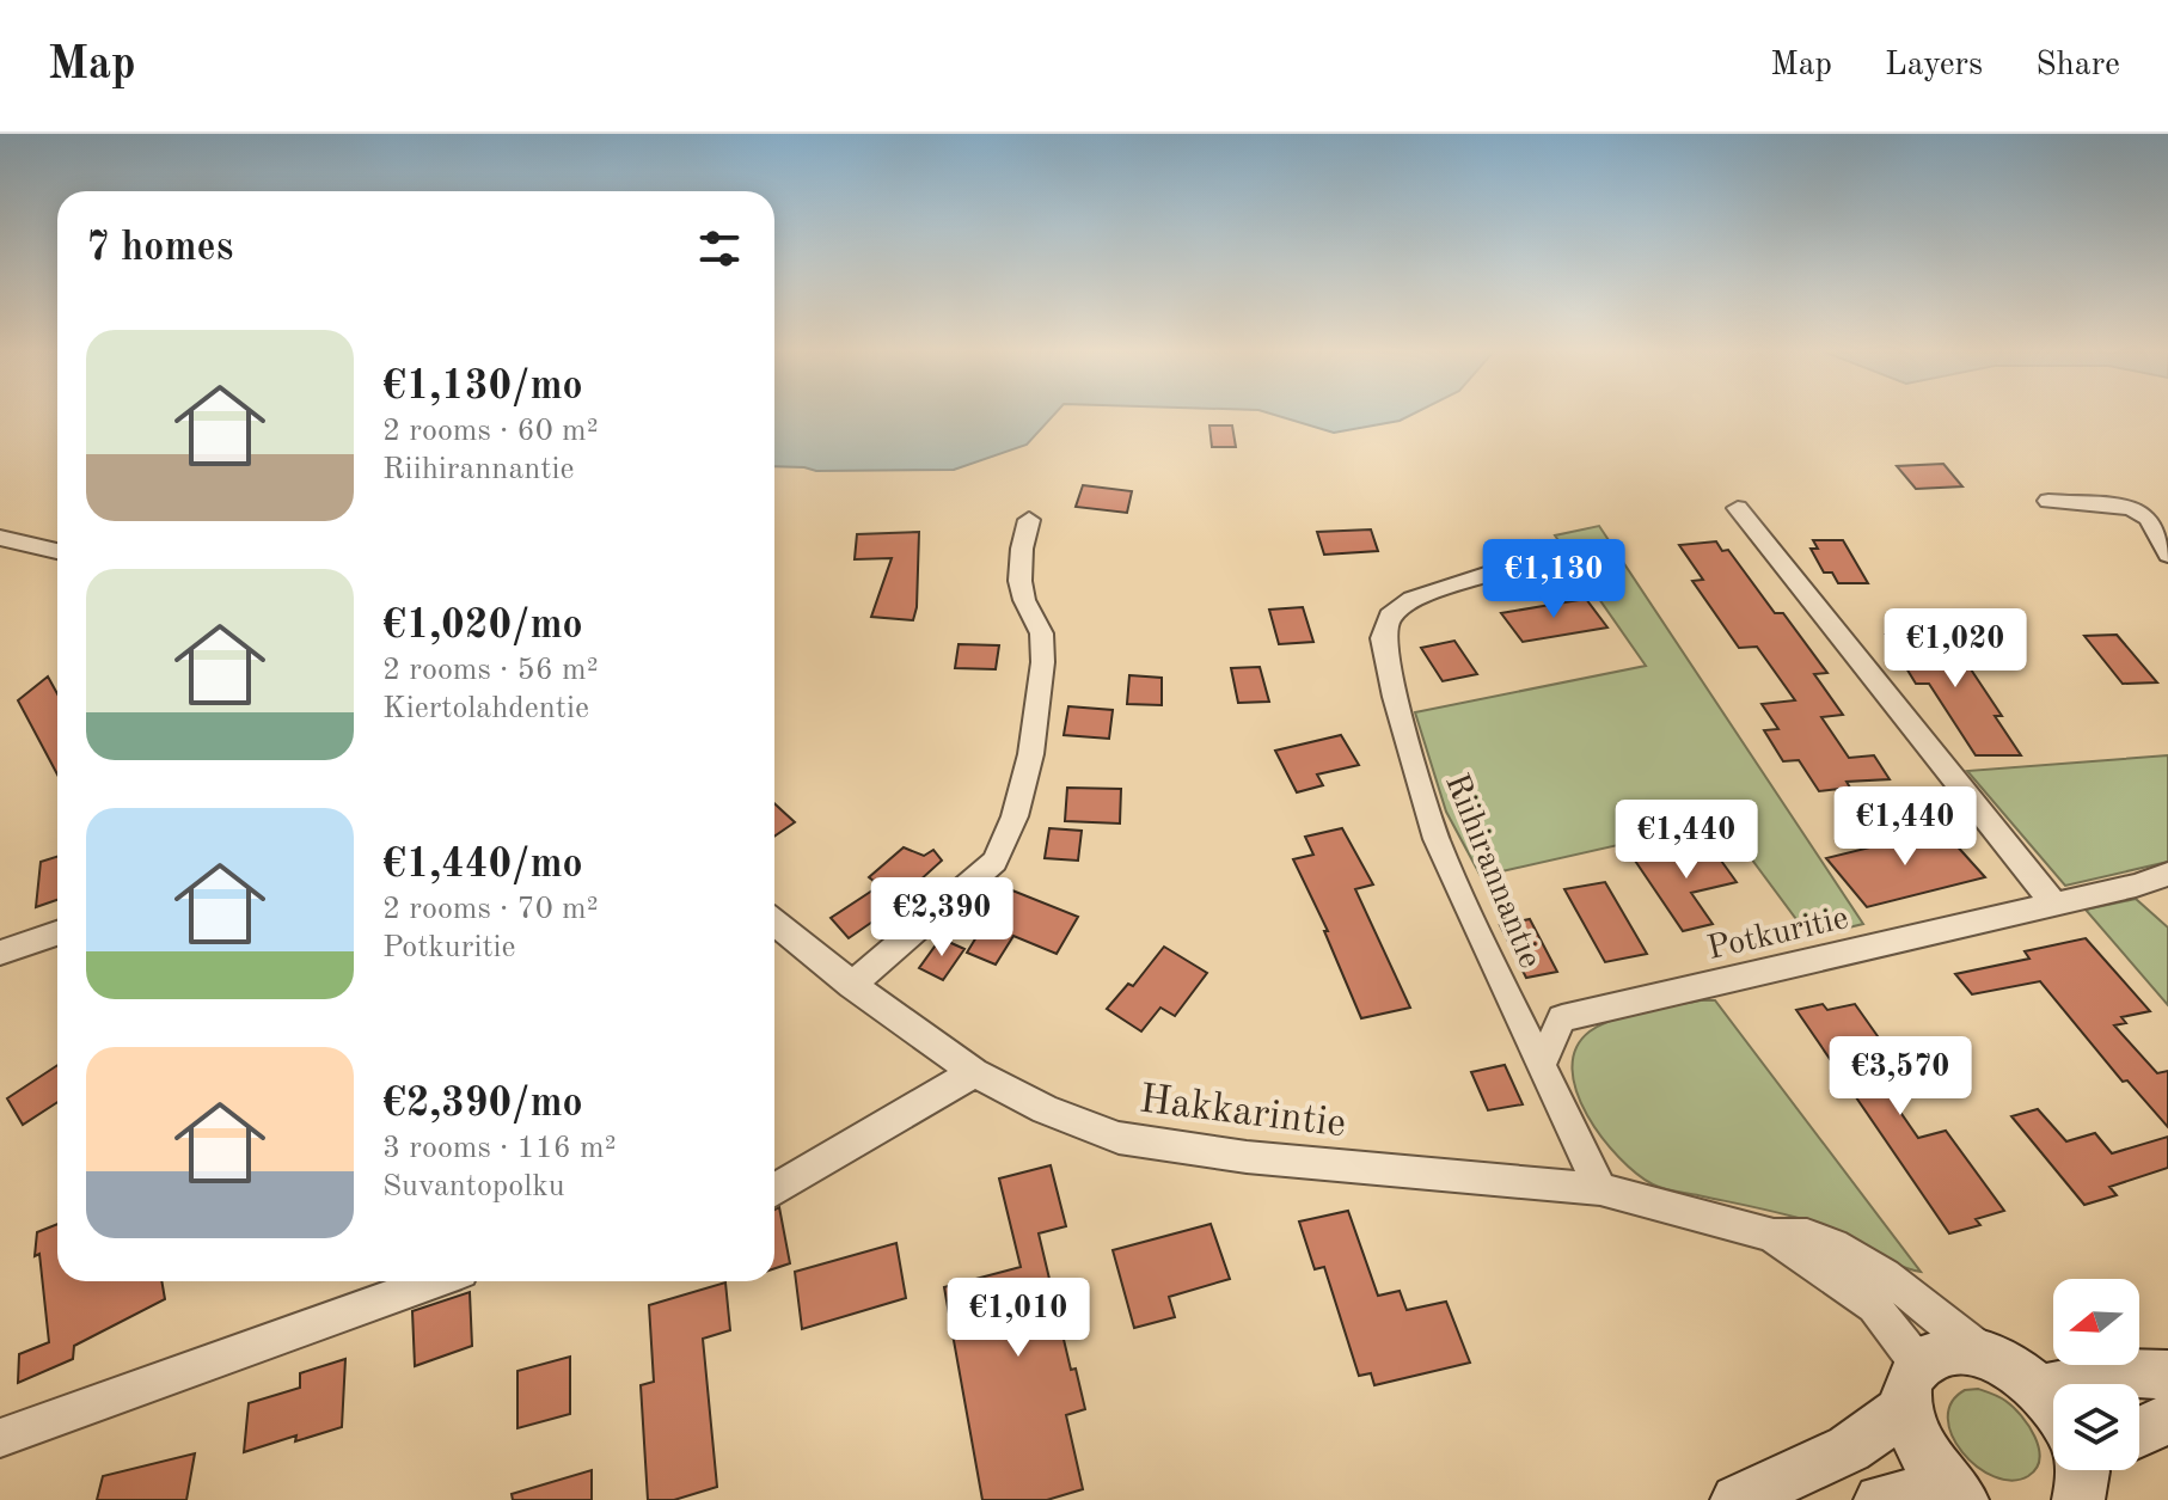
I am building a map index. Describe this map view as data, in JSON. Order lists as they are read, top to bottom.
{
  "streets": {
    "street": ["Riihirannantie", "Potkuritie", "Hakkarintie"]
  },
  "crossings": [
    ["Riihirannantie", "Potkuritie"],
    ["Riihirannantie", "Hakkarintie"]
  ],
  "north": "left",
  "page": {
    "header": "Map",
    "nav": ["Map", "Layers", "Share"],
    "heading": "7 homes",
    "list": [
      {
        "name": "€1,130/mo",
        "note": "2 rooms · 60 m² · Riihirannantie"
      },
      {
        "name": "€1,020/mo",
        "note": "2 rooms · 56 m² · Kiertolahdentie"
      },
      {
        "name": "€1,440/mo",
        "note": "2 rooms · 70 m² · Potkuritie"
      },
      {
        "name": "€2,390/mo",
        "note": "3 rooms · 116 m² · Suvantopolku"
      }
    ],
    "price": [
      "€1,130",
      "€1,020",
      "€1,440",
      "€1,440",
      "€2,390",
      "€3,570",
      "€1,010"
    ]
  }
}
